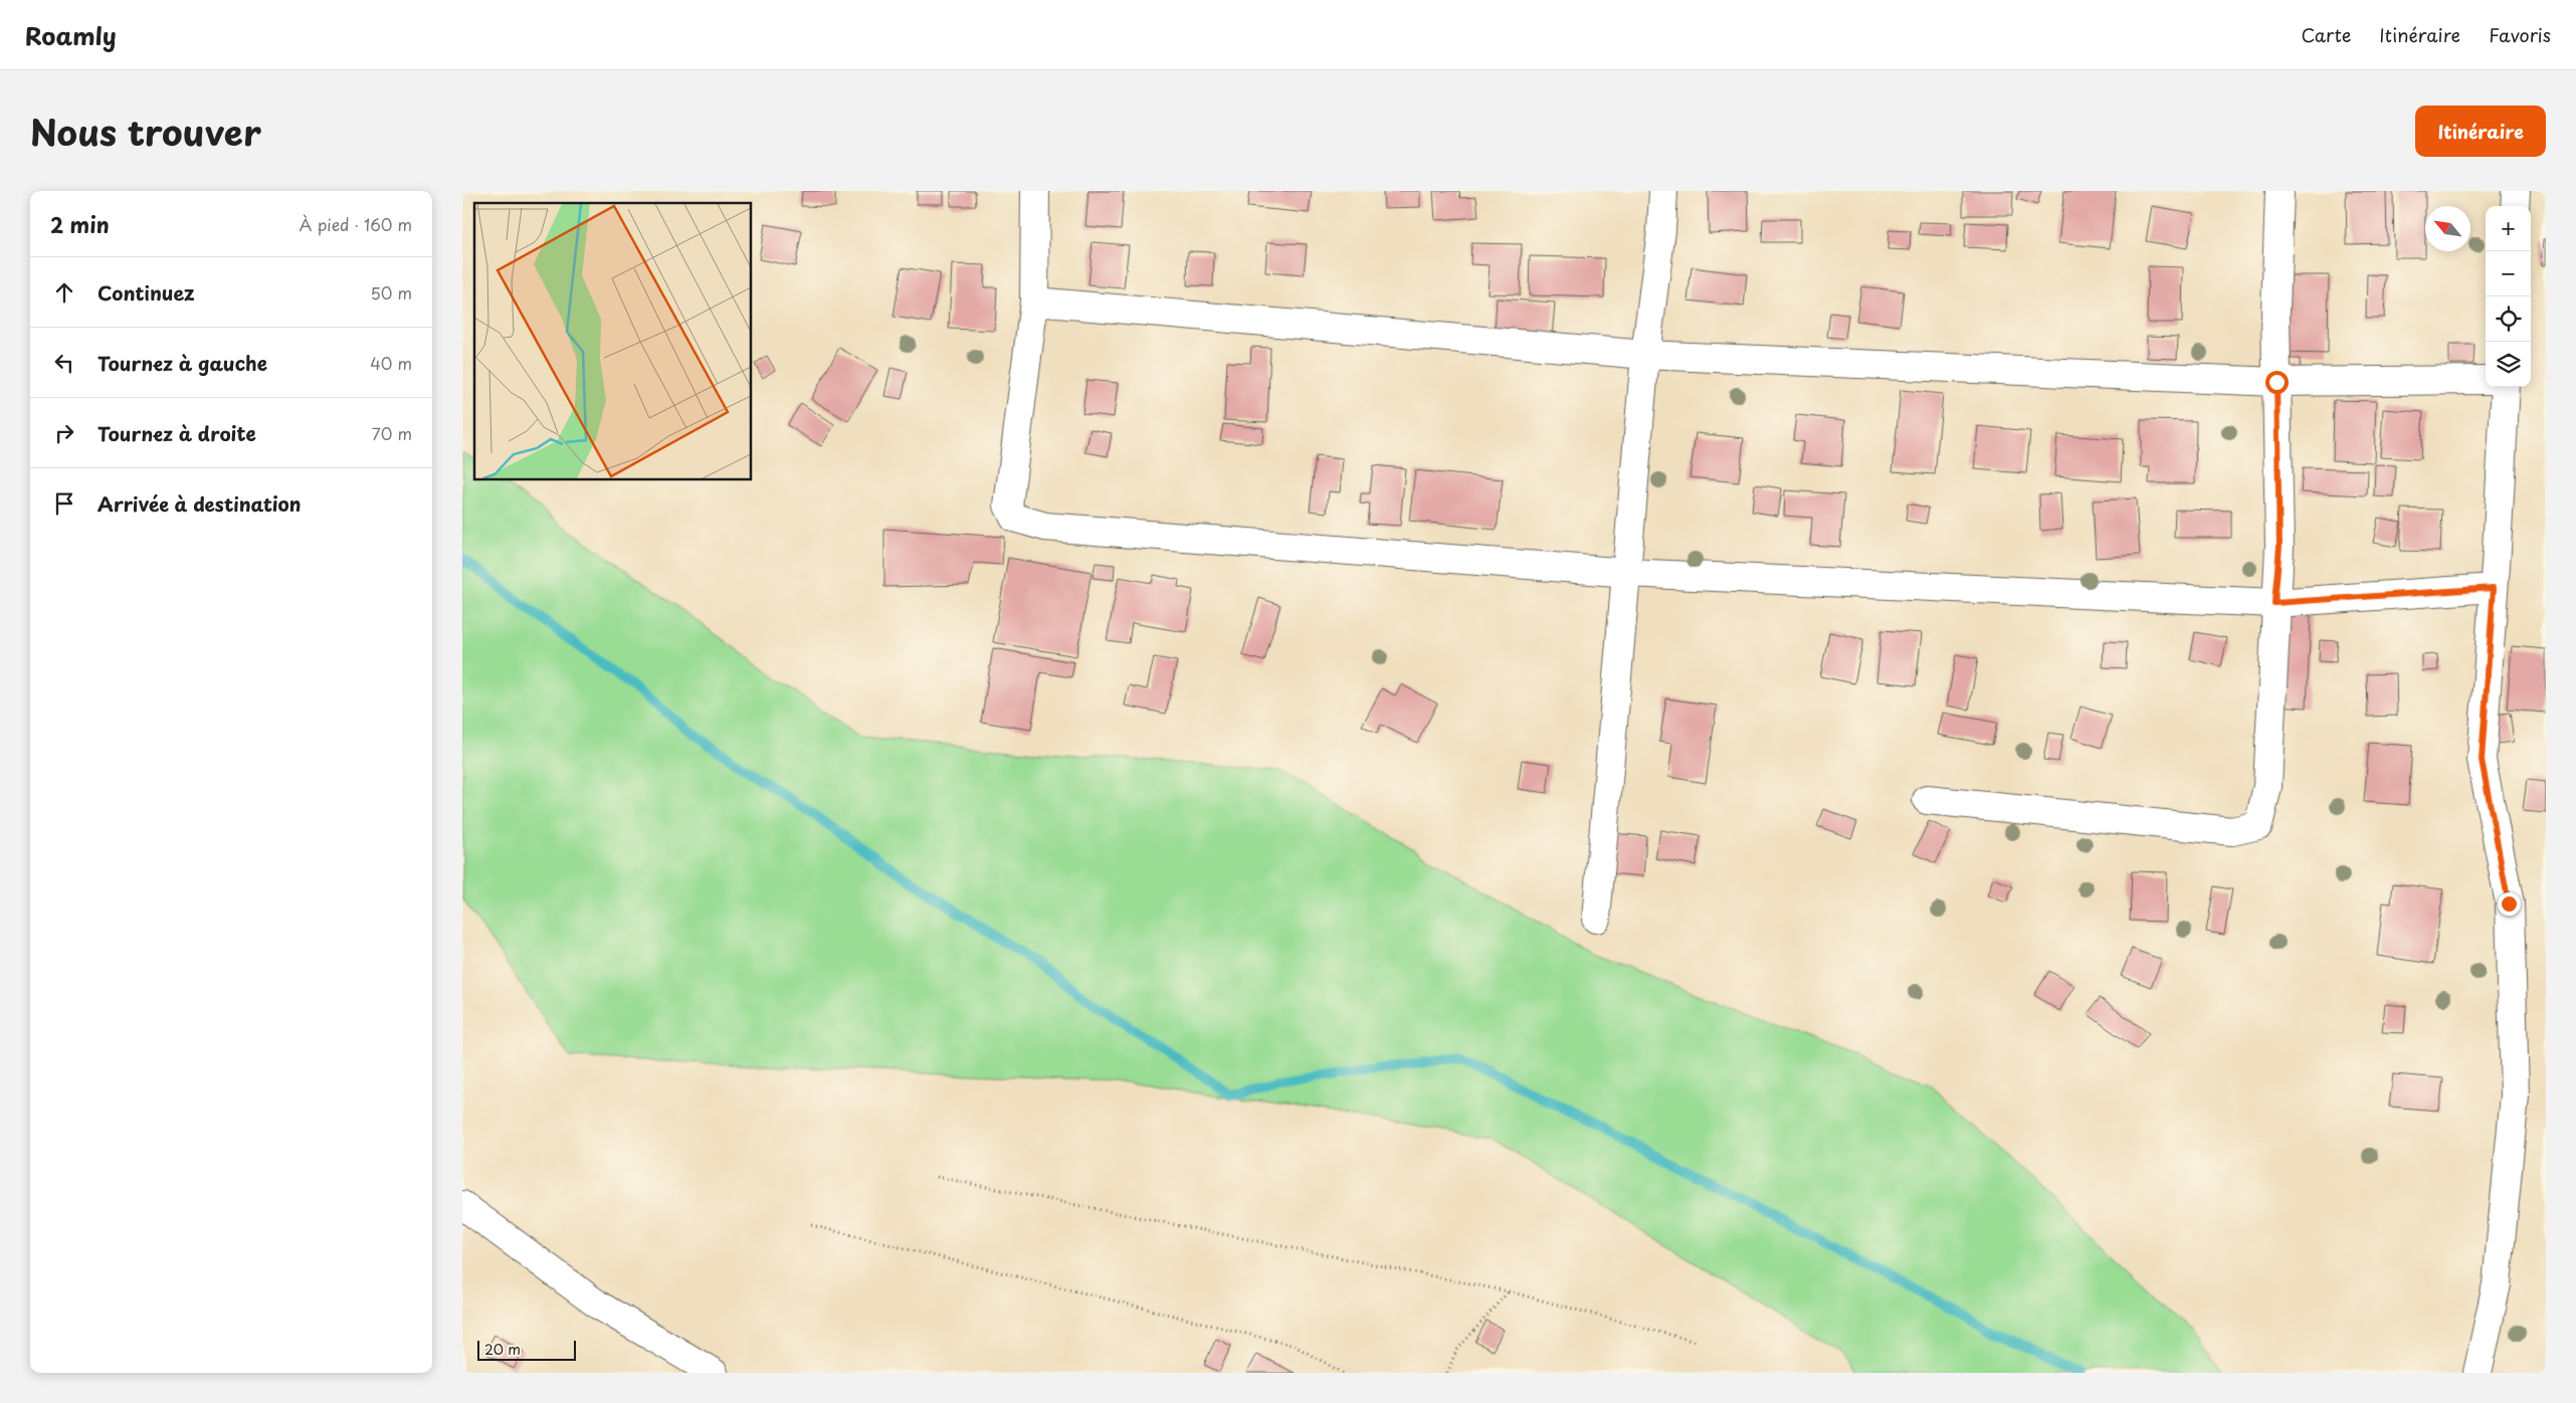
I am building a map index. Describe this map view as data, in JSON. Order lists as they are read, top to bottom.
{
  "scale_bar": "20 m",
  "north": "top left",
  "page": {
    "header": "Roamly",
    "nav": ["Carte", "Itinéraire", "Favoris"],
    "title": "Nous trouver",
    "buttons": "Itinéraire",
    "heading": ["2 min", "À pied · 160 m"],
    "map_buttons": ["+", "−"],
    "list": [
      ["Continuez", "50 m"],
      ["Tournez à gauche", "40 m"],
      ["Tournez à droite", "70 m"],
      "Arrivée à destination"
    ],
    "scale": "20 m"
  }
}
